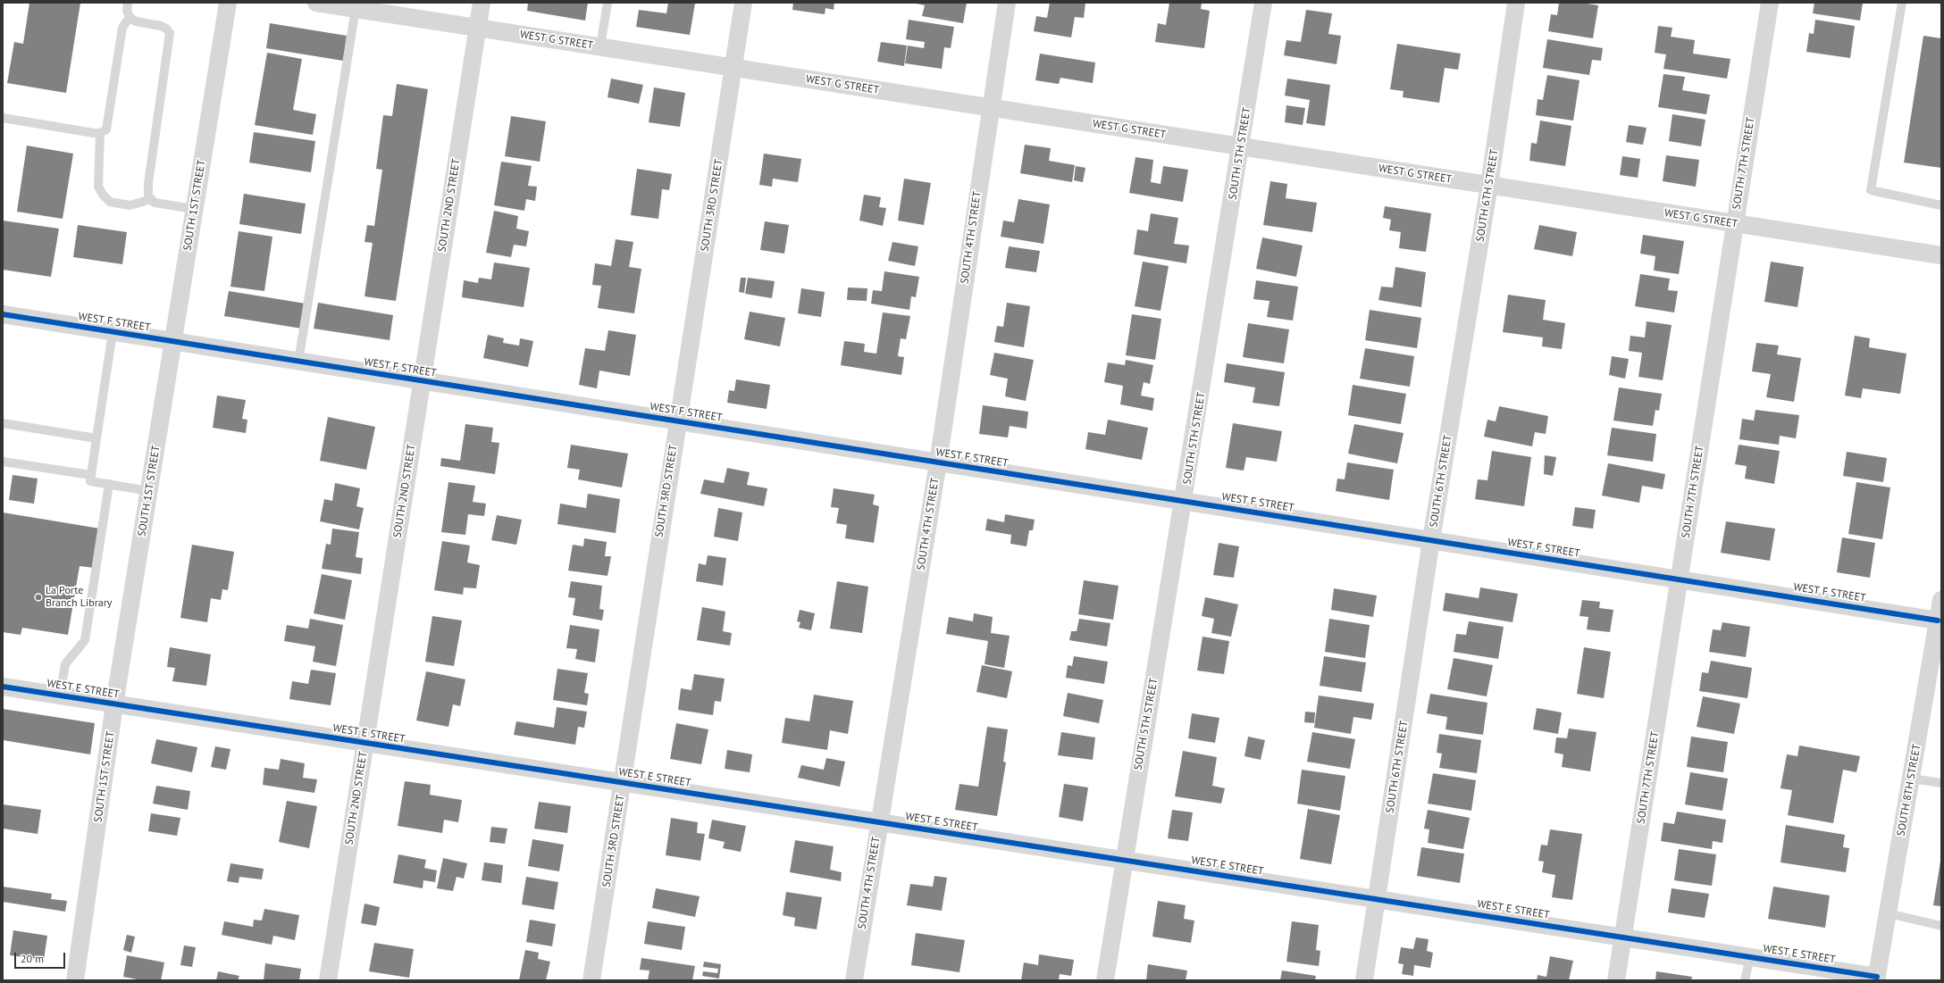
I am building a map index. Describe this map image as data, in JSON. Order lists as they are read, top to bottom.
{
  "streets": {
    "street": [
      "WEST G STREET",
      "SOUTH 5TH STREET",
      "SOUTH 7TH STREET",
      "SOUTH 6TH STREET",
      "SOUTH 1ST STREET",
      "SOUTH 2ND STREET",
      "SOUTH 3RD STREET",
      "SOUTH 4TH STREET",
      "WEST F STREET",
      "WEST E STREET",
      "SOUTH 8TH STREET"
    ]
  },
  "crossings": [
    ["WEST G STREET", "SOUTH 5TH STREET"],
    ["WEST G STREET", "SOUTH 7TH STREET"],
    ["WEST G STREET", "SOUTH 6TH STREET"],
    ["WEST G STREET", "SOUTH 2ND STREET"],
    ["WEST G STREET", "SOUTH 3RD STREET"],
    ["WEST G STREET", "SOUTH 4TH STREET"],
    ["SOUTH 5TH STREET", "WEST F STREET"],
    ["SOUTH 5TH STREET", "WEST E STREET"],
    ["SOUTH 7TH STREET", "WEST F STREET"],
    ["SOUTH 7TH STREET", "WEST E STREET"],
    ["SOUTH 6TH STREET", "WEST F STREET"],
    ["SOUTH 6TH STREET", "WEST E STREET"],
    ["SOUTH 1ST STREET", "WEST F STREET"],
    ["SOUTH 1ST STREET", "WEST E STREET"],
    ["SOUTH 2ND STREET", "WEST F STREET"],
    ["SOUTH 2ND STREET", "WEST E STREET"],
    ["SOUTH 3RD STREET", "WEST F STREET"],
    ["SOUTH 3RD STREET", "WEST E STREET"],
    ["SOUTH 4TH STREET", "WEST F STREET"],
    ["SOUTH 4TH STREET", "WEST E STREET"],
    ["WEST F STREET", "SOUTH 8TH STREET"],
    ["WEST E STREET", "SOUTH 8TH STREET"]
  ],
  "places": ["La Porte Branch Library"],
  "scale_bar": "20 m"
}
